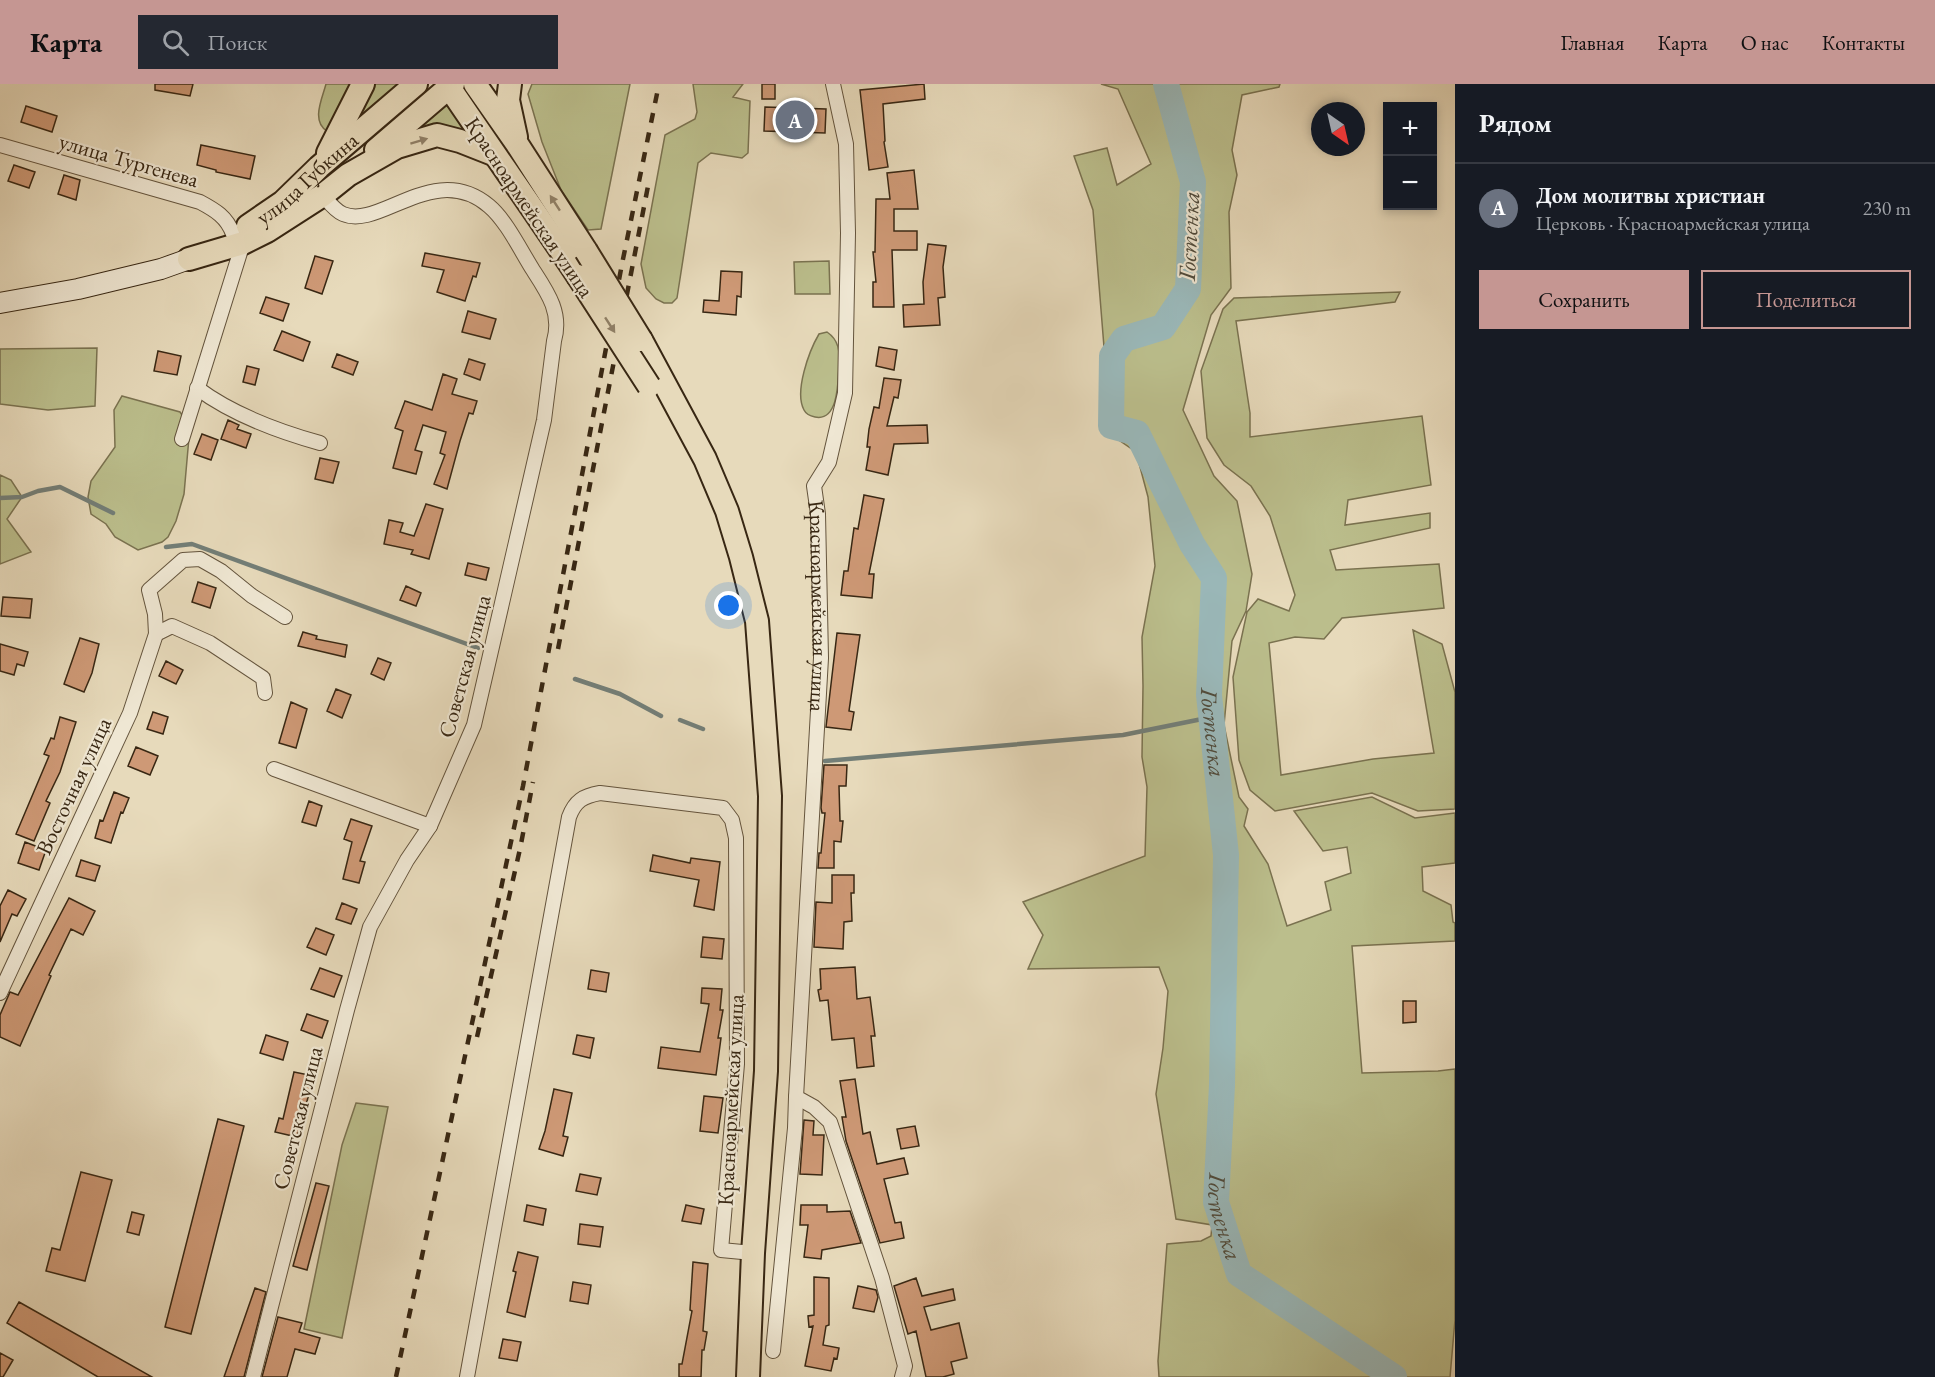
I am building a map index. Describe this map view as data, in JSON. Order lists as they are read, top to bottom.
{
  "streets": {
    "main road": ["улица Губкина", "Красноармейская улица"],
    "street": ["улица Тургенева", "Советская улица", "Восточная улица"]
  },
  "crossings": [
    ["улица Тургенева", "улица Губкина"],
    ["улица Губкина", "Красноармейская улица"],
    ["улица Губкина", "Советская улица"]
  ],
  "water": ["Гостенка"],
  "north": "bottom right",
  "page": {
    "header": "Карта",
    "search": "Поиск",
    "nav": [
      "Главная",
      "Карта",
      "О нас",
      "Контакты"
    ],
    "heading": "Рядом",
    "pins": "A",
    "map_buttons": ["+", "−"],
    "list": [
      {
        "mark": "A",
        "name": "Дом молитвы христиан",
        "note": "Церковь · Красноармейская улица",
        "value": "230 m"
      }
    ],
    "buttons": ["Сохранить", "Поделиться"]
  }
}
